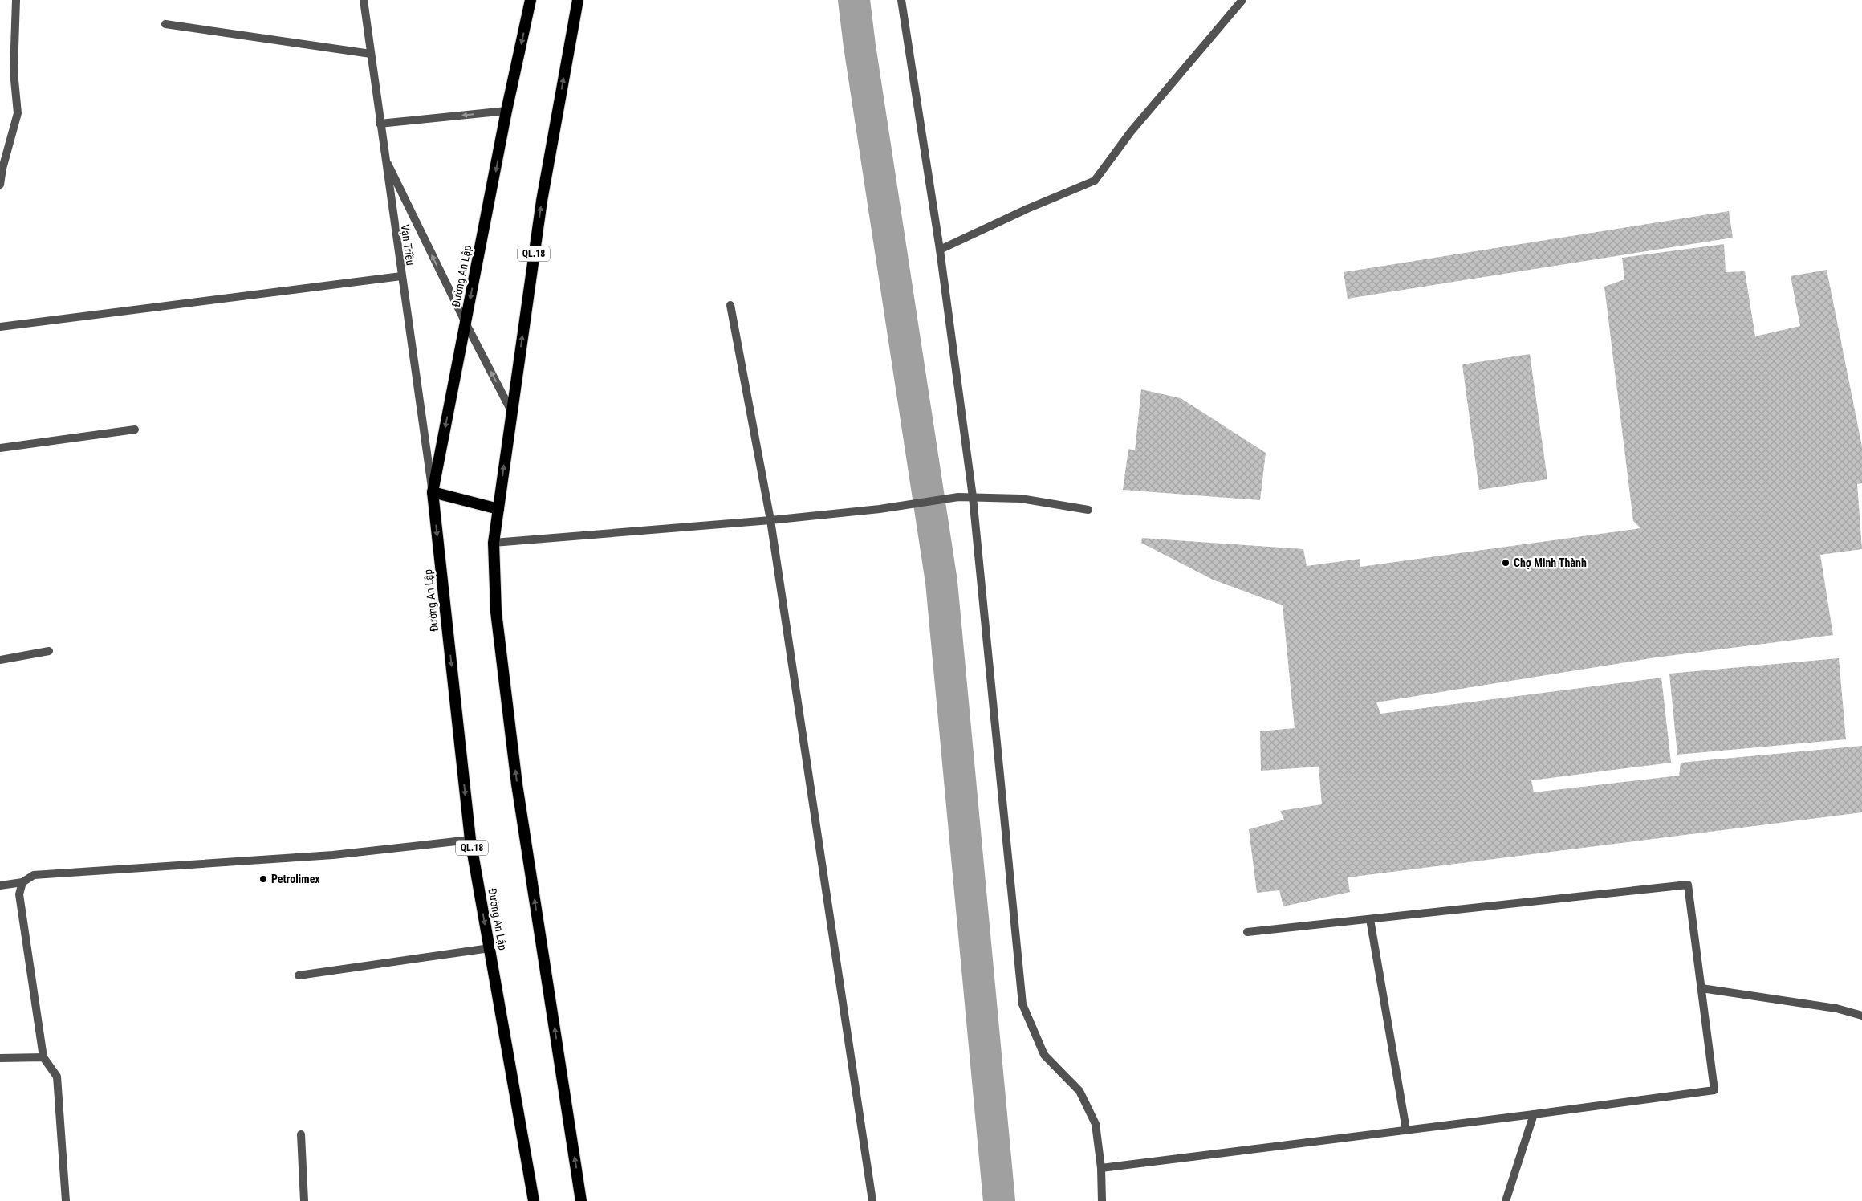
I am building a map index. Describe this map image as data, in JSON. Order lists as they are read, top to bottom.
{
  "streets": {
    "highway": ["QL.18", "Đường An Lập"],
    "street": ["Vạn Triều"]
  },
  "crossings": [
    ["Vạn Triều", "Đường An Lập"]
  ],
  "places": ["Chợ Minh Thành", "Petrolimex"]
}
